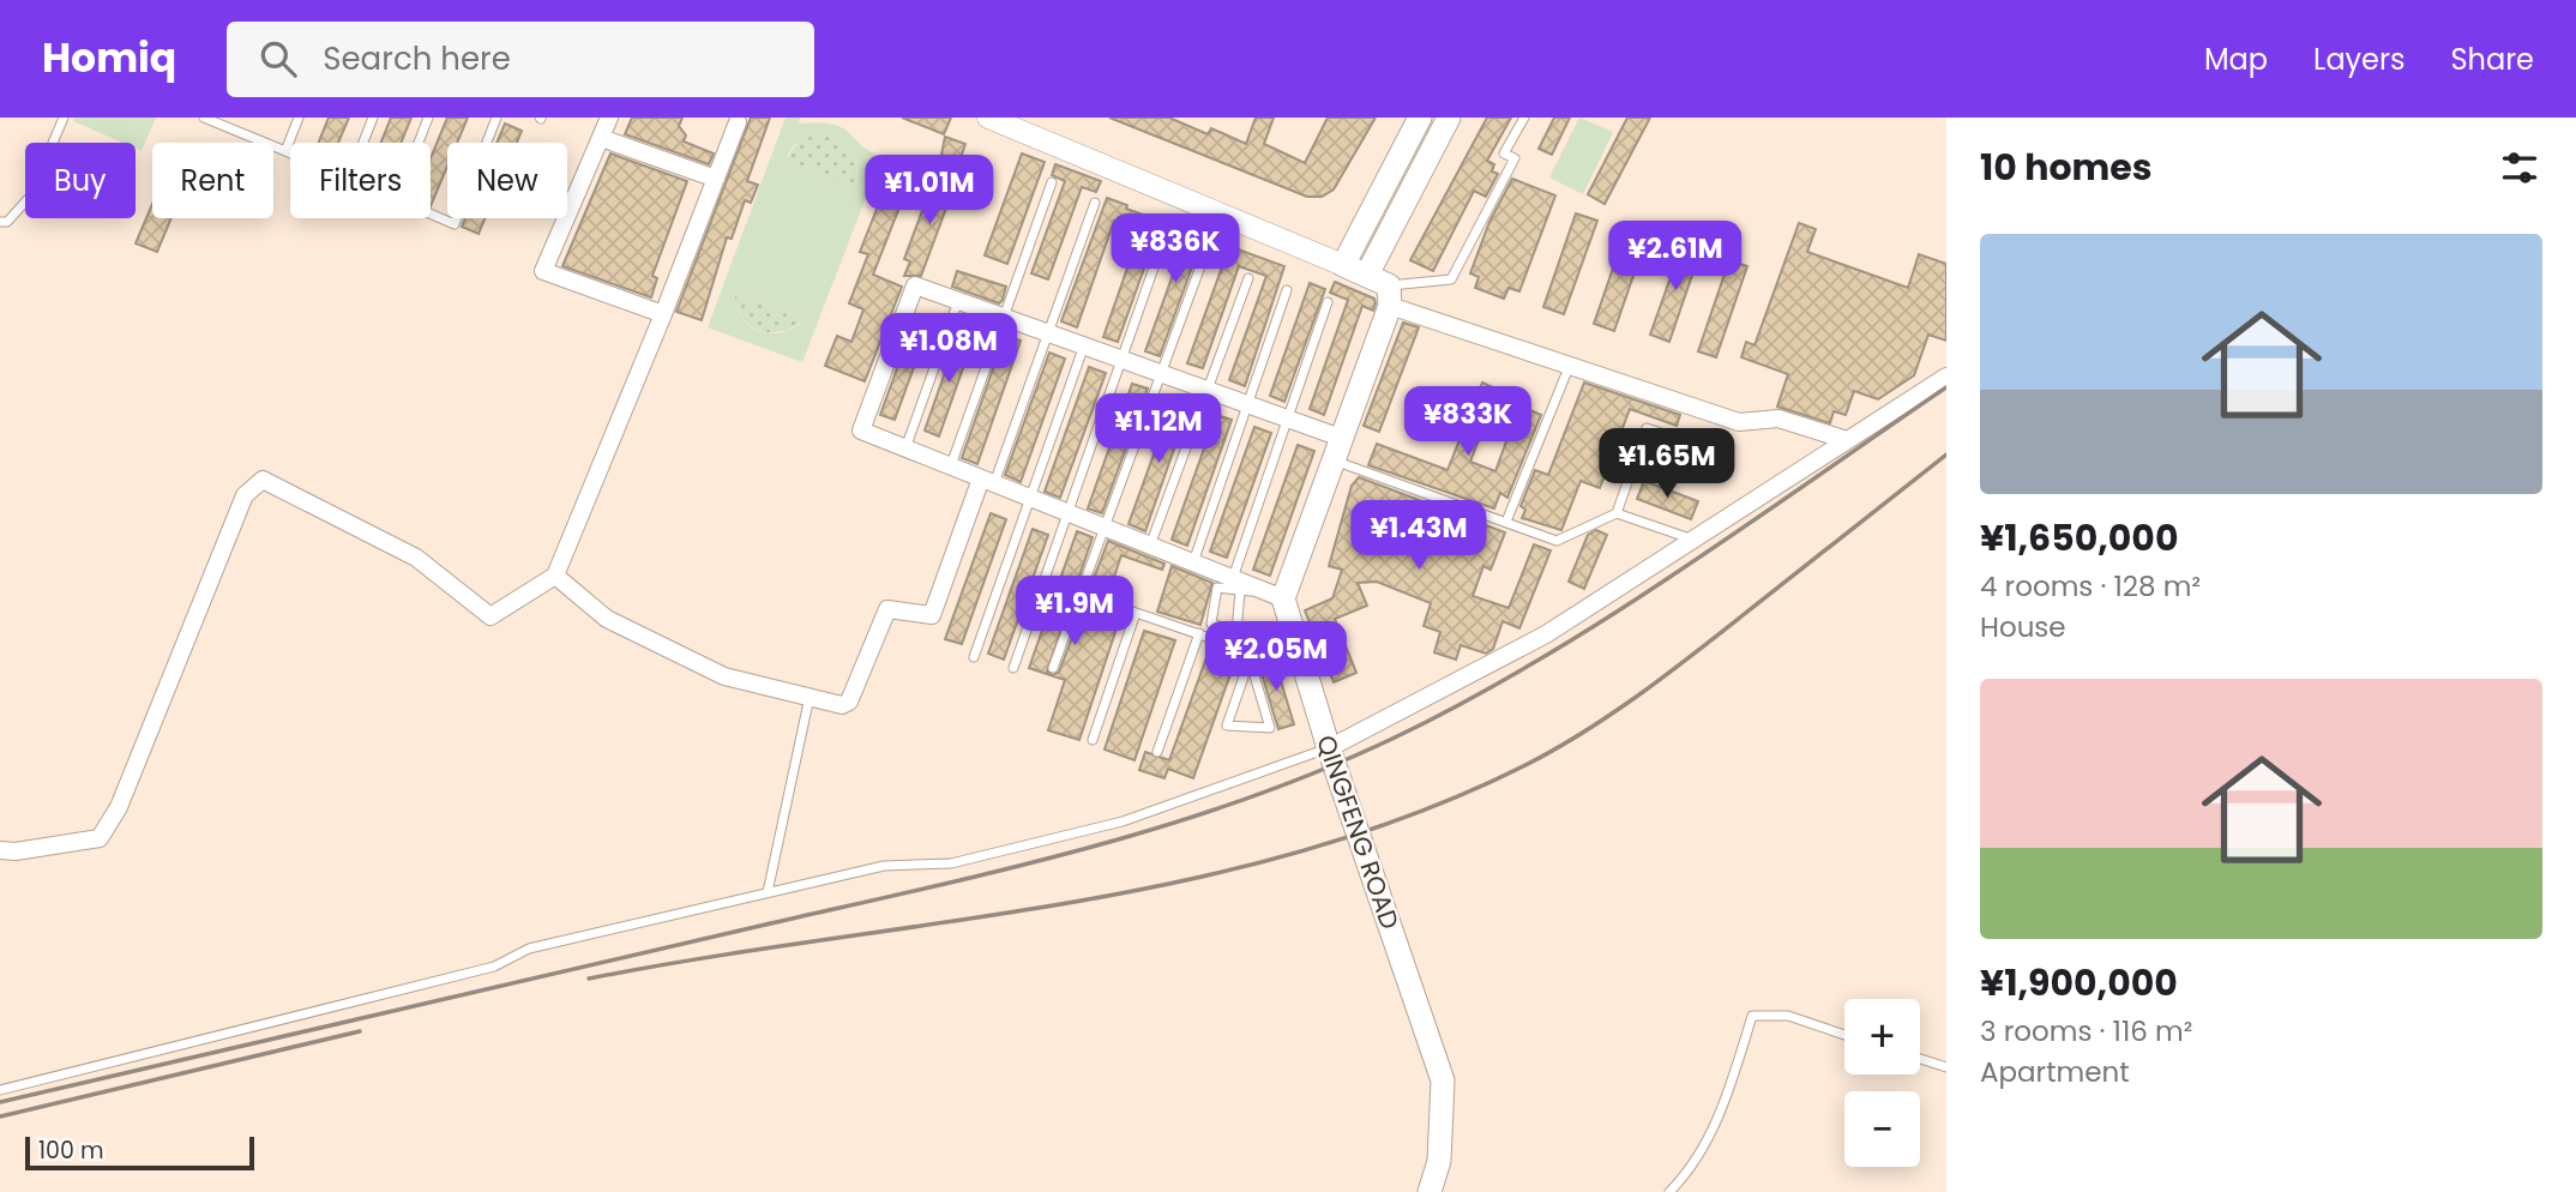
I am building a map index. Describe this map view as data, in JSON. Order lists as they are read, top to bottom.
{
  "streets": {
    "main road": ["QINGFENG ROAD"]
  },
  "scale_bar": "100 m",
  "page": {
    "header": "Homiq",
    "search": "Search here",
    "nav": ["Map", "Layers", "Share"],
    "heading": "10 homes",
    "chip": [
      "Buy",
      "Rent",
      "Filters",
      "New"
    ],
    "price": [
      "¥1.01M",
      "¥836K",
      "¥2.61M",
      "¥1.08M",
      "¥833K",
      "¥1.12M",
      "¥1.65M",
      "¥1.43M",
      "¥1.9M",
      "¥2.05M"
    ],
    "list": [
      {
        "name": "¥1,650,000",
        "note": "4 rooms · 128 m² · House"
      },
      {
        "name": "¥1,900,000",
        "note": "3 rooms · 116 m² · Apartment"
      }
    ],
    "map_buttons": ["+", "−"],
    "scale": "100 m"
  }
}
